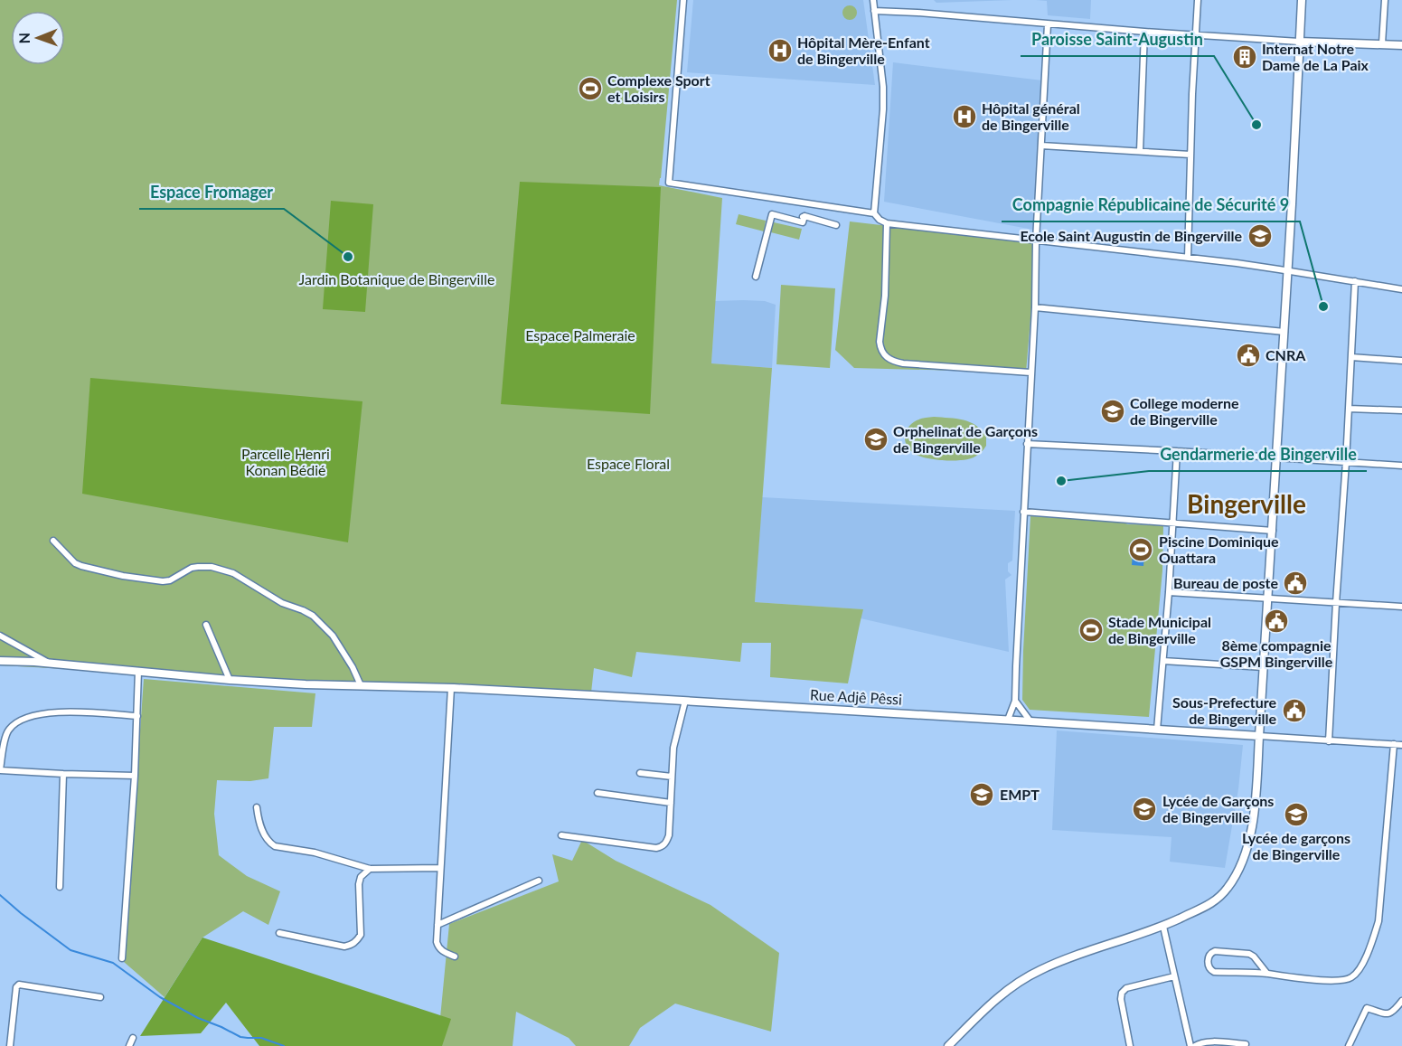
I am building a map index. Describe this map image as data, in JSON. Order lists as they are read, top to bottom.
{
  "streets": {
    "street": ["Rue Adjê Pêssi"]
  },
  "districts": ["Bingerville"],
  "parks": [
    "Jardin Botanique de Bingerville",
    "Espace Palmeraie",
    "Parcelle Henri Konan Bédié",
    "Espace Floral"
  ],
  "places": {
    "hospital": ["Hôpital Mère-Enfant de Bingerville", "Hôpital général de Bingerville"],
    "building": ["Internat Notre Dame de La Paix"],
    "sports": ["Complexe Sport et Loisirs", "Piscine Dominique Ouattara", "Stade Municipal de Bingerville"],
    "other": [
      "Paroisse Saint-Augustin",
      "Espace Fromager",
      "Compagnie Républicaine de Sécurité 9",
      "Gendarmerie de Bingerville"
    ],
    "school or university": [
      "Ecole Saint Augustin de Bingerville",
      "College moderne de Bingerville",
      "Orphelinat de Garçons de Bingerville",
      "EMPT",
      "Lycée de Garçons de Bingerville",
      "Lycée de garçons de Bingerville"
    ],
    "public building": [
      "CNRA",
      "Bureau de poste",
      "8ème compagnie GSPM Bingerville",
      "Sous-Prefecture de Bingerville"
    ]
  },
  "north": "left"
}
